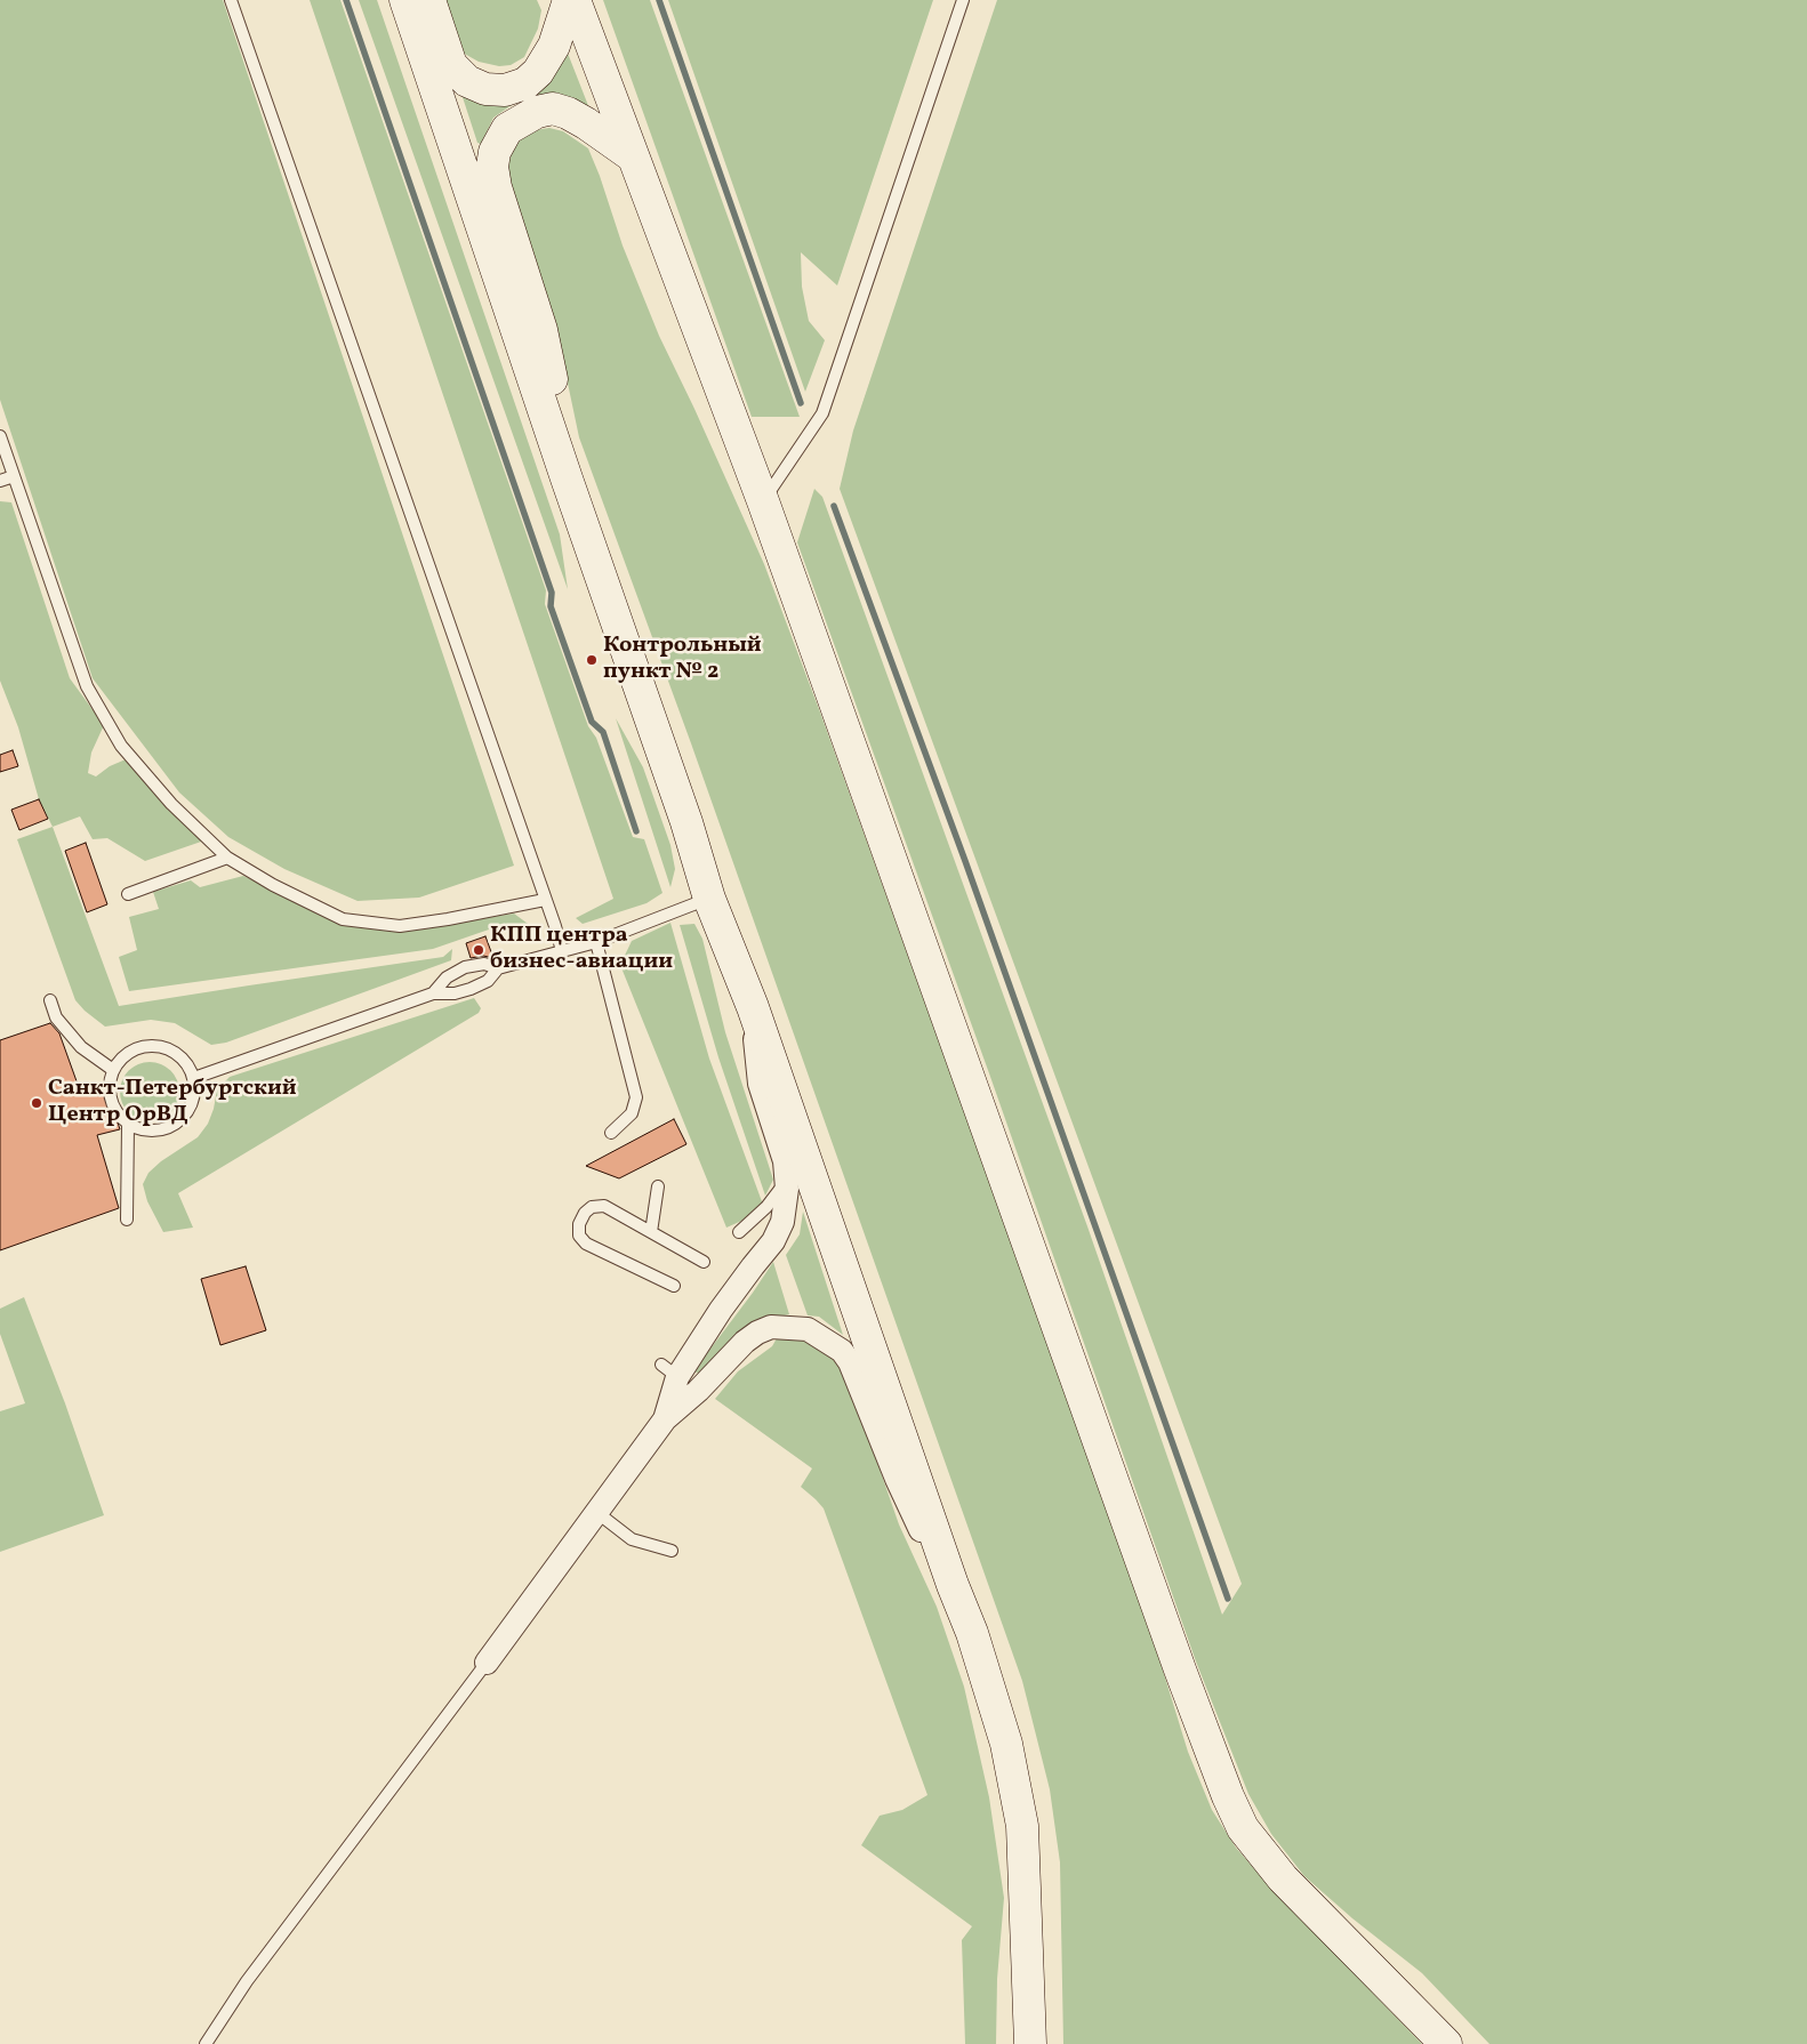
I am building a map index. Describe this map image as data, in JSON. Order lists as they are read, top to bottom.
{
  "places": ["Контрольный пункт № 2", "КПП центра бизнес-авиации", "Санкт-Петербургский Центр ОрВД"]
}
